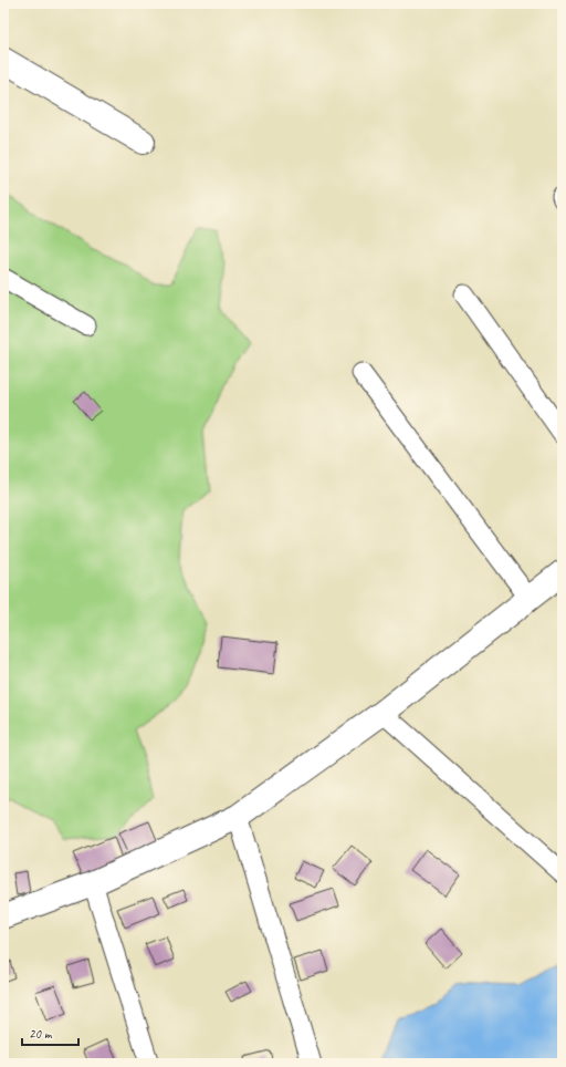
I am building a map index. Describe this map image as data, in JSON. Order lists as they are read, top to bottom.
{
  "scale_bar": "20 m"
}
